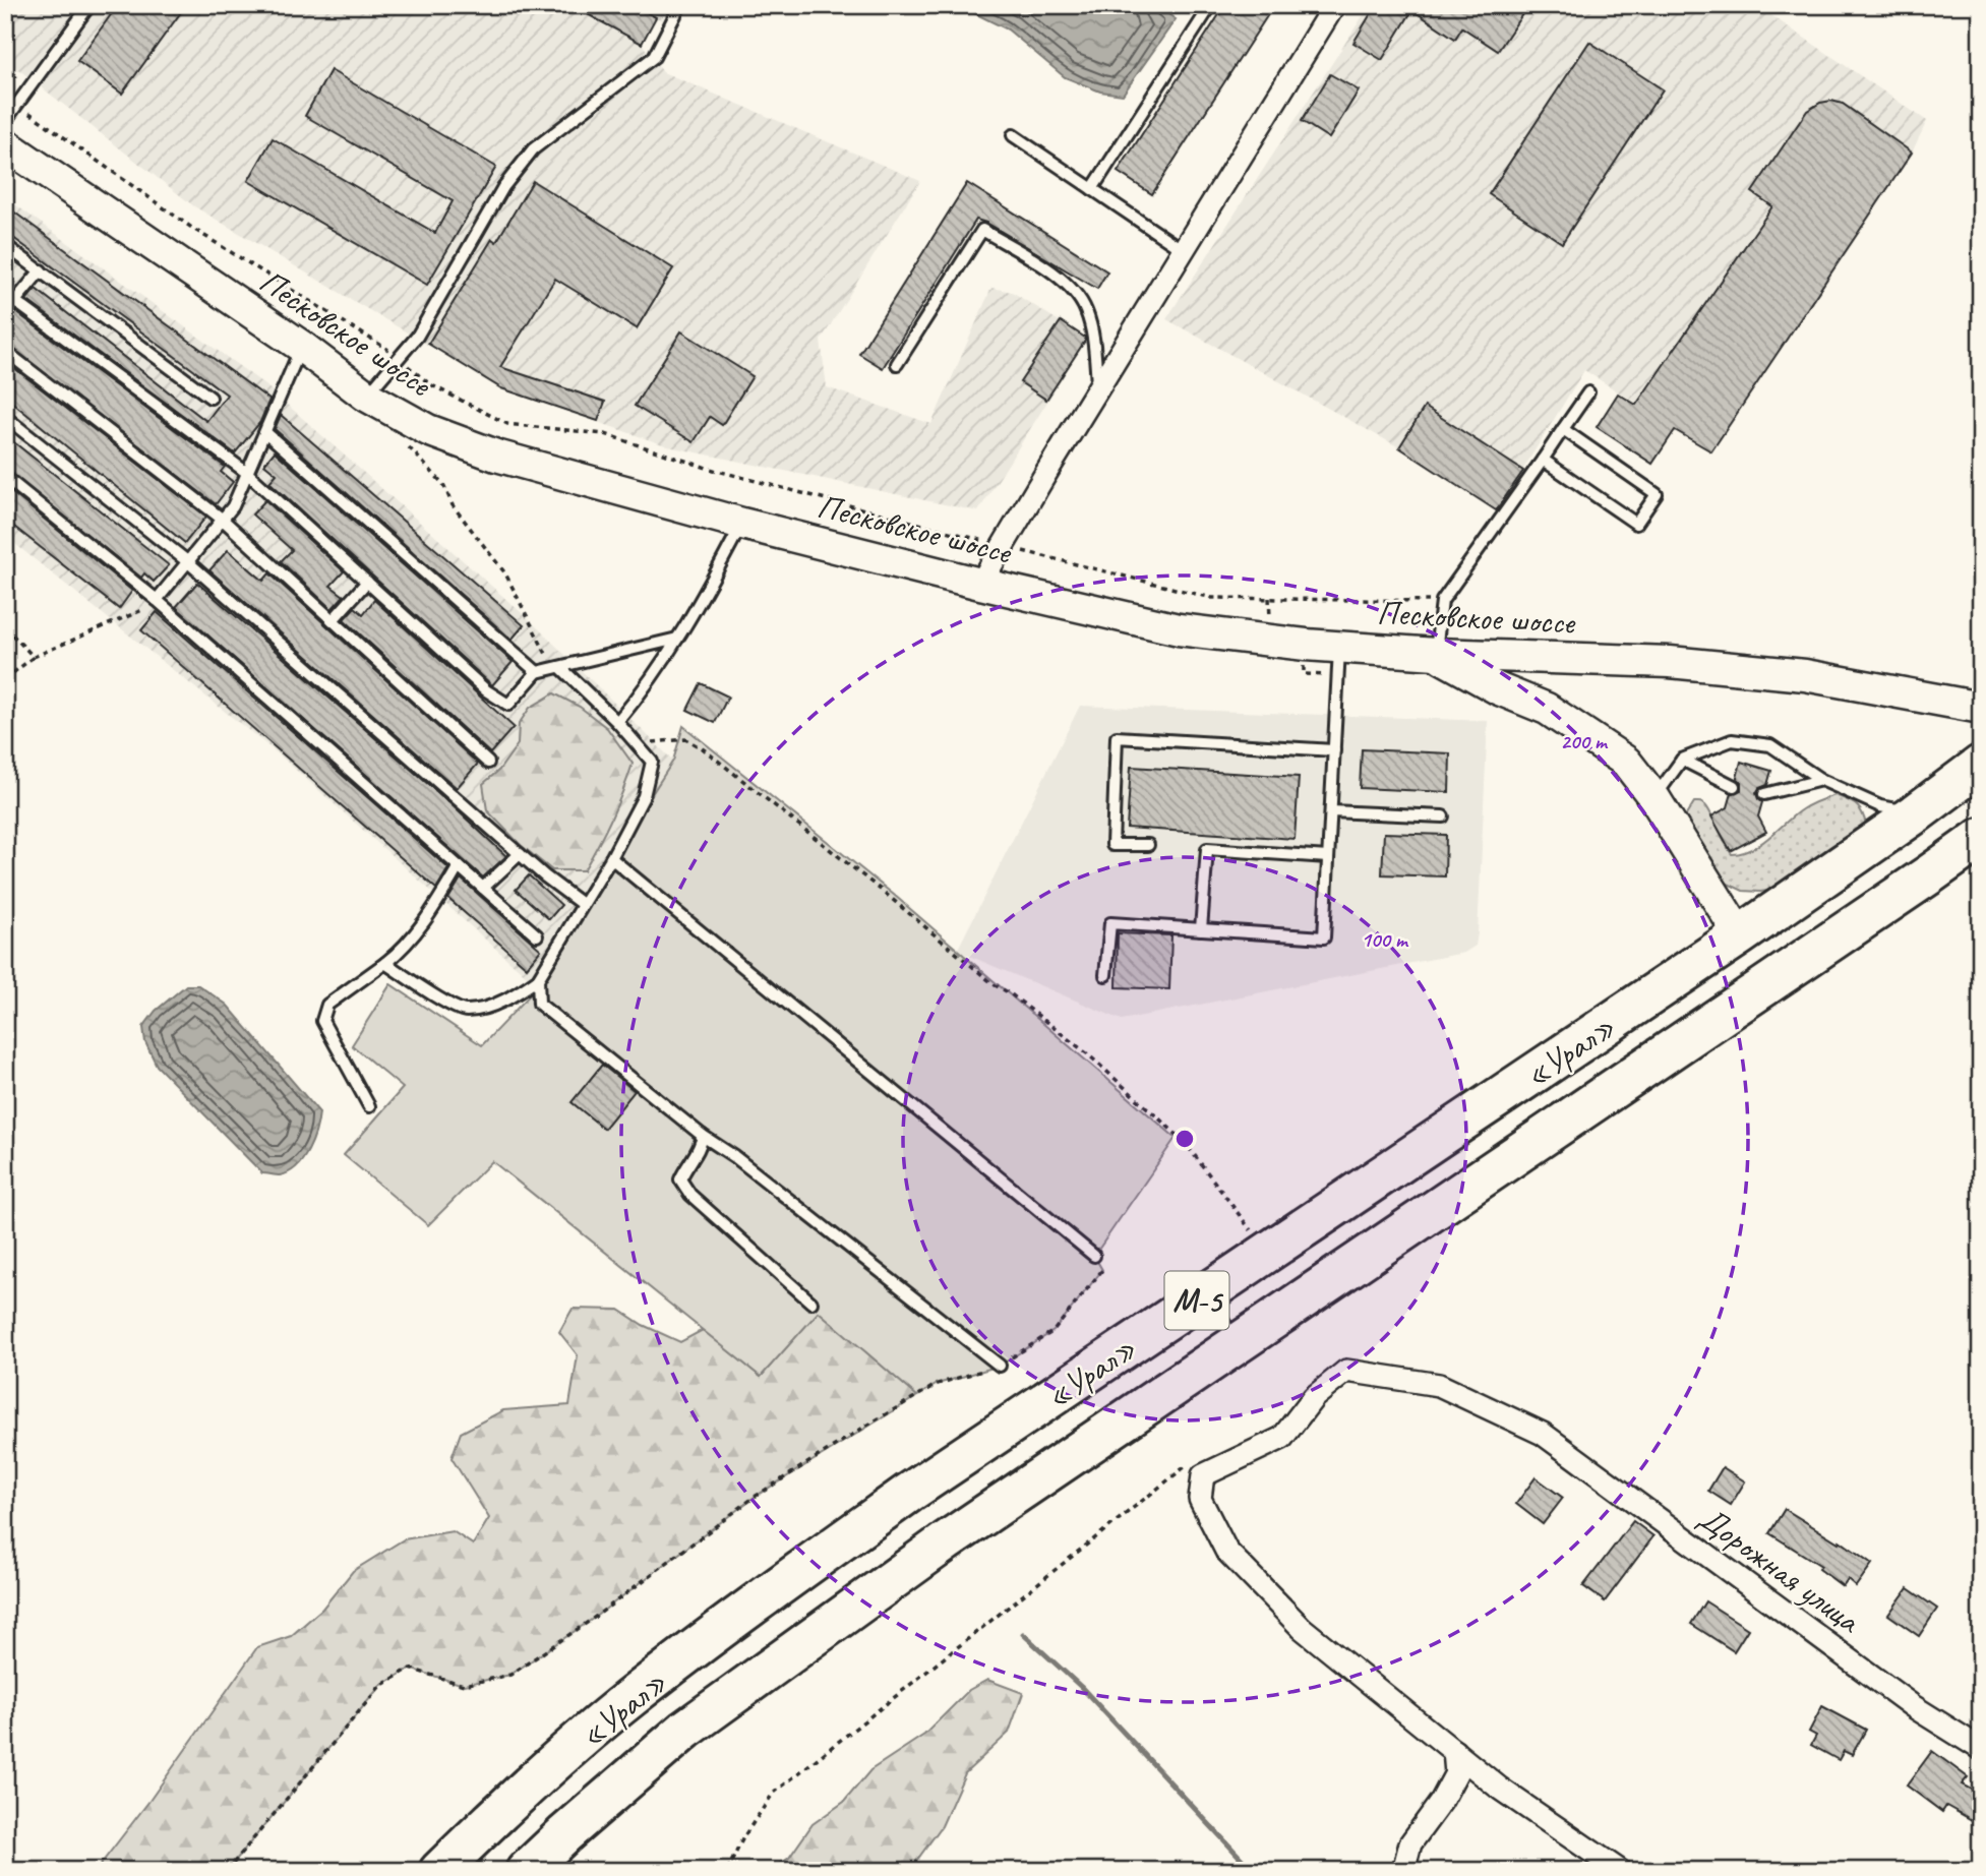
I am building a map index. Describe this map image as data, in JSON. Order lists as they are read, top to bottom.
{
  "streets": {
    "highway": ["«Урал»", "М-5"],
    "street": ["Песковское шоссе", "Дорожная улица"]
  },
  "rings": ["200 m", "100 m"]
}
